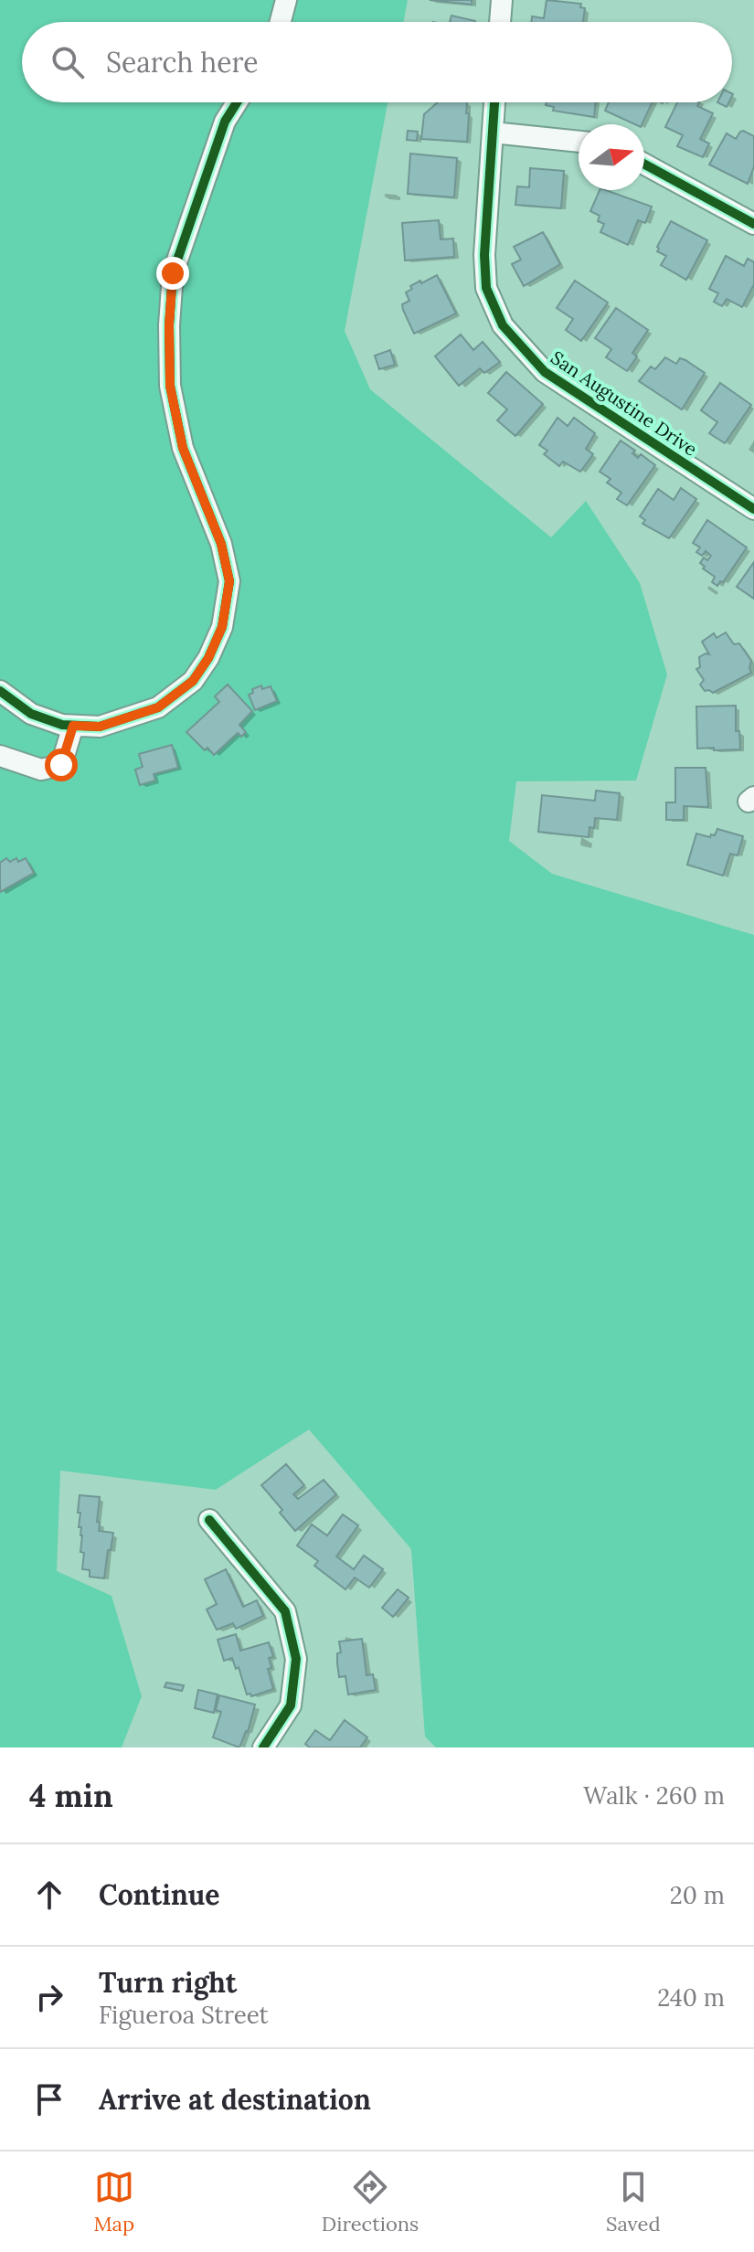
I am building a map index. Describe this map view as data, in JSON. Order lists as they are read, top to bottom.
{
  "streets": {
    "street": ["San Augustine Drive"]
  },
  "north": "right",
  "page": {
    "search": "Search here",
    "heading": ["4 min", "Walk · 260 m"],
    "list": [
      ["Continue", "20 m"],
      ["Turn right", "Figueroa Street", "240 m"],
      "Arrive at destination"
    ],
    "nav": ["Map", "Directions", "Saved"]
  }
}
